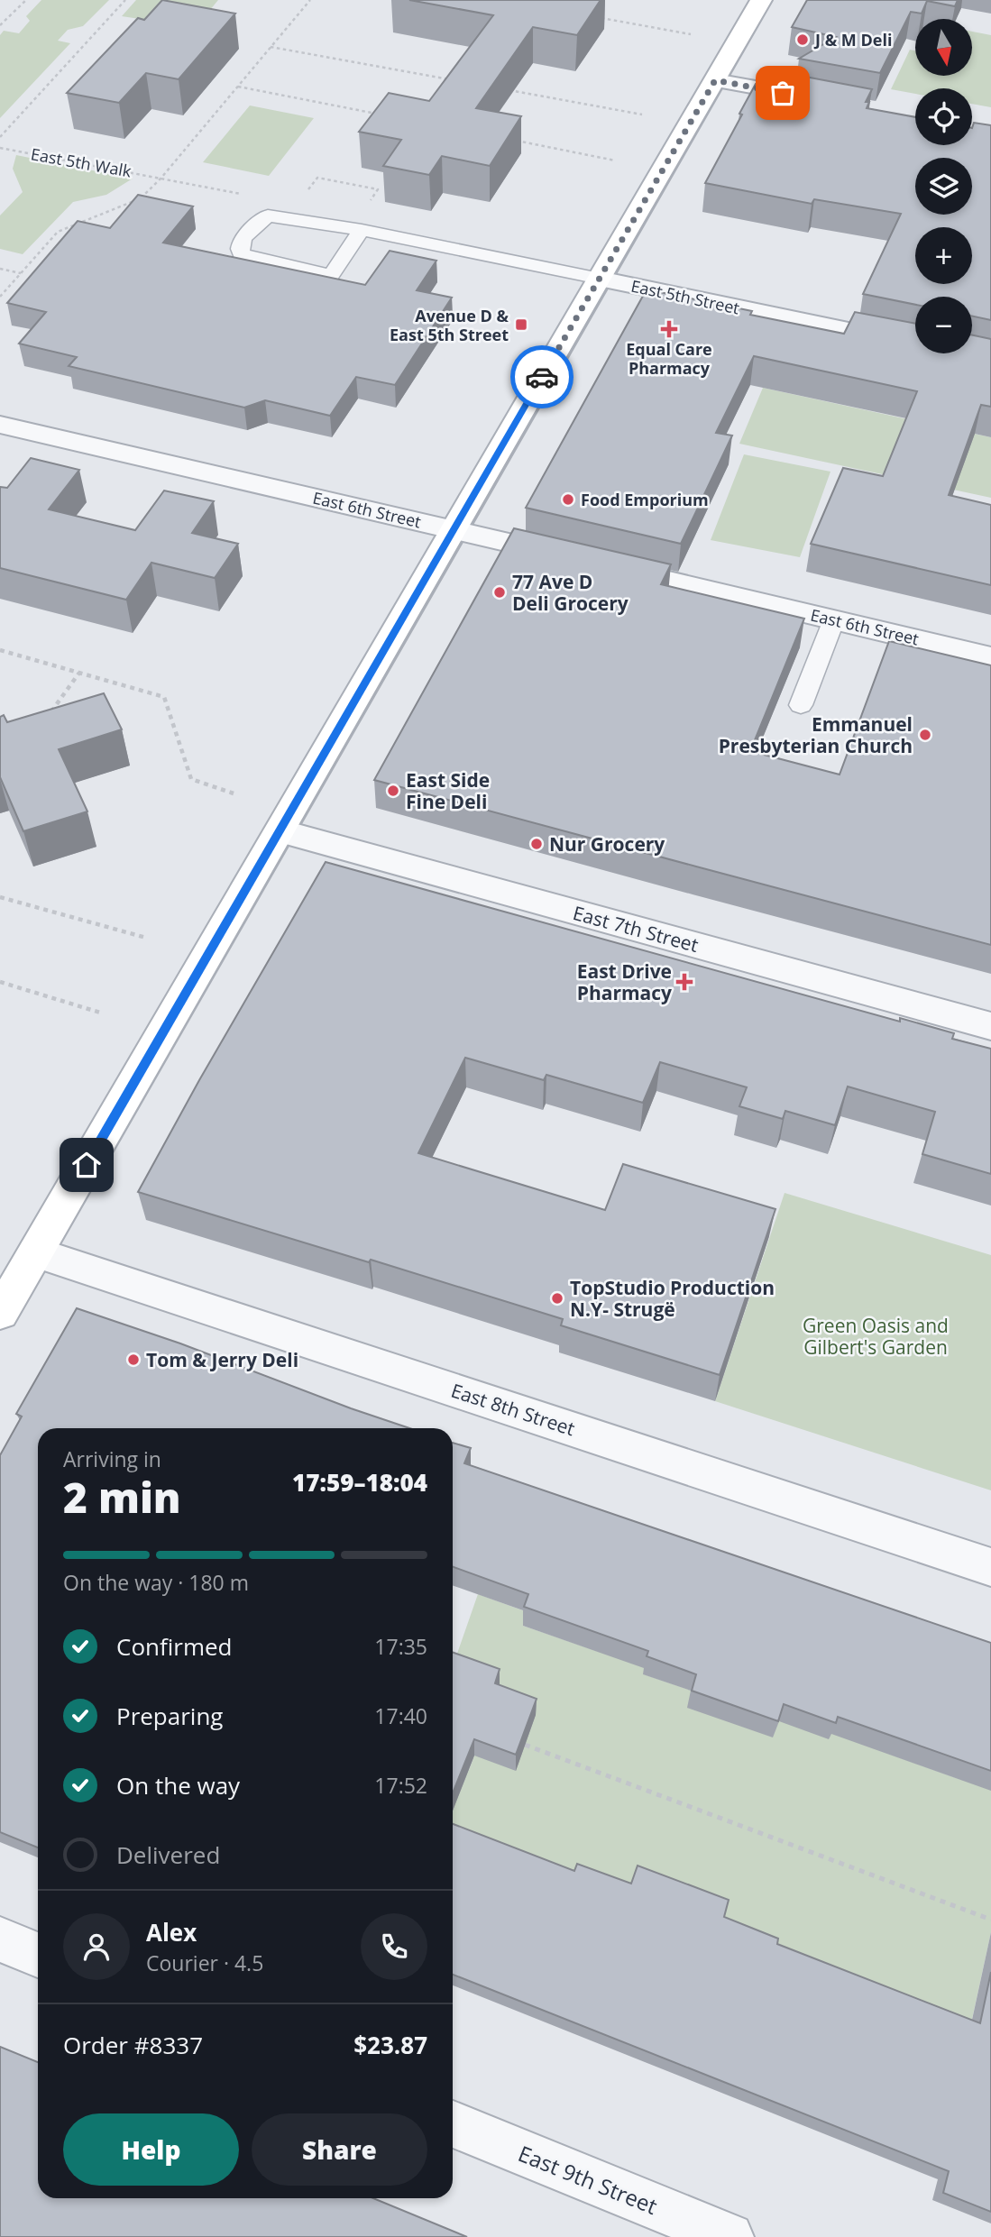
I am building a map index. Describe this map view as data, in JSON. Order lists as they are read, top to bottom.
{
  "streets": {
    "street": [
      "East 5th Street",
      "East 6th Street",
      "East 7th Street",
      "East 8th Street",
      "East 9th Street"
    ],
    "path": ["East 5th Walk"]
  },
  "parks": ["Green Oasis and Gilbert's Garden"],
  "places": {
    "other": [
      "J & M Deli",
      "Food Emporium",
      "77 Ave D Deli Grocery",
      "Emmanuel Presbyterian Church",
      "East Side Fine Deli",
      "Nur Grocery",
      "TopStudio Production N.Y- Strugë",
      "Tom & Jerry Deli"
    ],
    "transit": ["Avenue D & East 5th Street"],
    "health": ["Equal Care Pharmacy", "East Drive Pharmacy"]
  },
  "north": "bottom",
  "page": {
    "map_buttons": ["+", "−"],
    "heading": ["2 min", "Arriving in", "17:59–18:04"],
    "panel": [
      "Alex",
      "Courier · 4.5",
      "Order #8337",
      "$23.87"
    ],
    "bar": "On the way · 180 m",
    "list": [
      ["Confirmed", "17:35"],
      ["Preparing", "17:40"],
      ["On the way", "17:52"],
      "Delivered"
    ],
    "buttons": ["Help", "Share"]
  }
}
